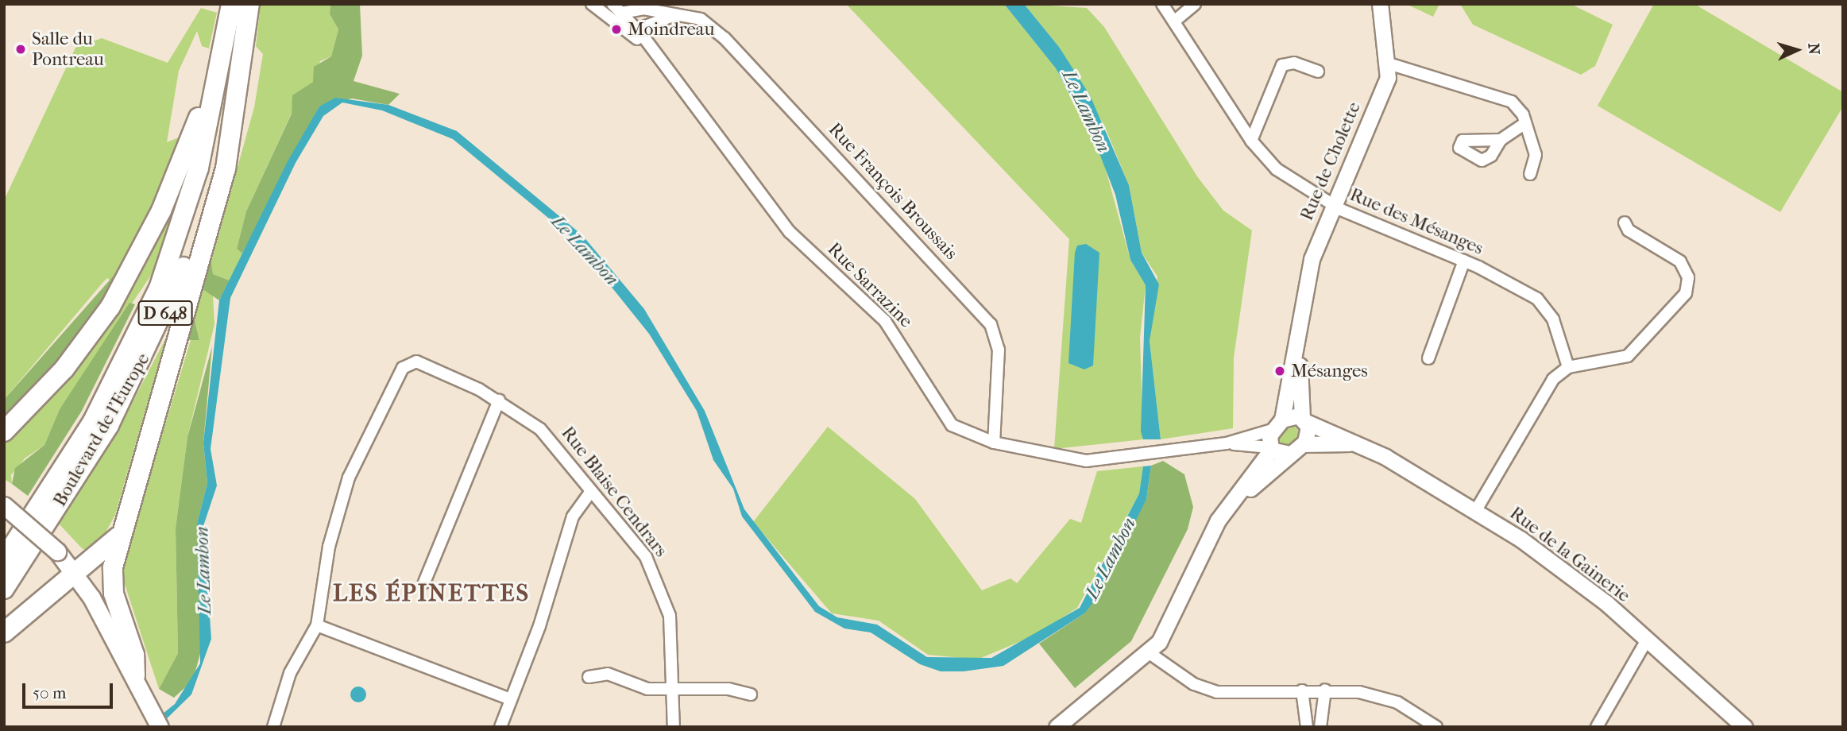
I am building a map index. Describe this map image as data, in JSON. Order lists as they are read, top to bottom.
{
  "streets": {
    "highway": ["D 648", "Boulevard de l'Europe"],
    "street": [
      "Rue de Cholette",
      "Rue François Broussais",
      "Rue des Mésanges",
      "Rue Sarrazine",
      "Rue Blaise Cendrars",
      "Rue de la Gainerie"
    ]
  },
  "crossings": [
    ["Rue de Cholette", "Rue des Mésanges"],
    ["Rue de Cholette", "Rue Sarrazine"],
    ["Rue de Cholette", "Rue de la Gainerie"],
    ["Rue François Broussais", "Rue Sarrazine"]
  ],
  "districts": ["LES ÉPINETTES"],
  "water": ["Le Lambon"],
  "places": ["Moindreau", "Salle du Pontreau", "Mésanges"],
  "scale_bar": "50 m",
  "north": "right"
}
